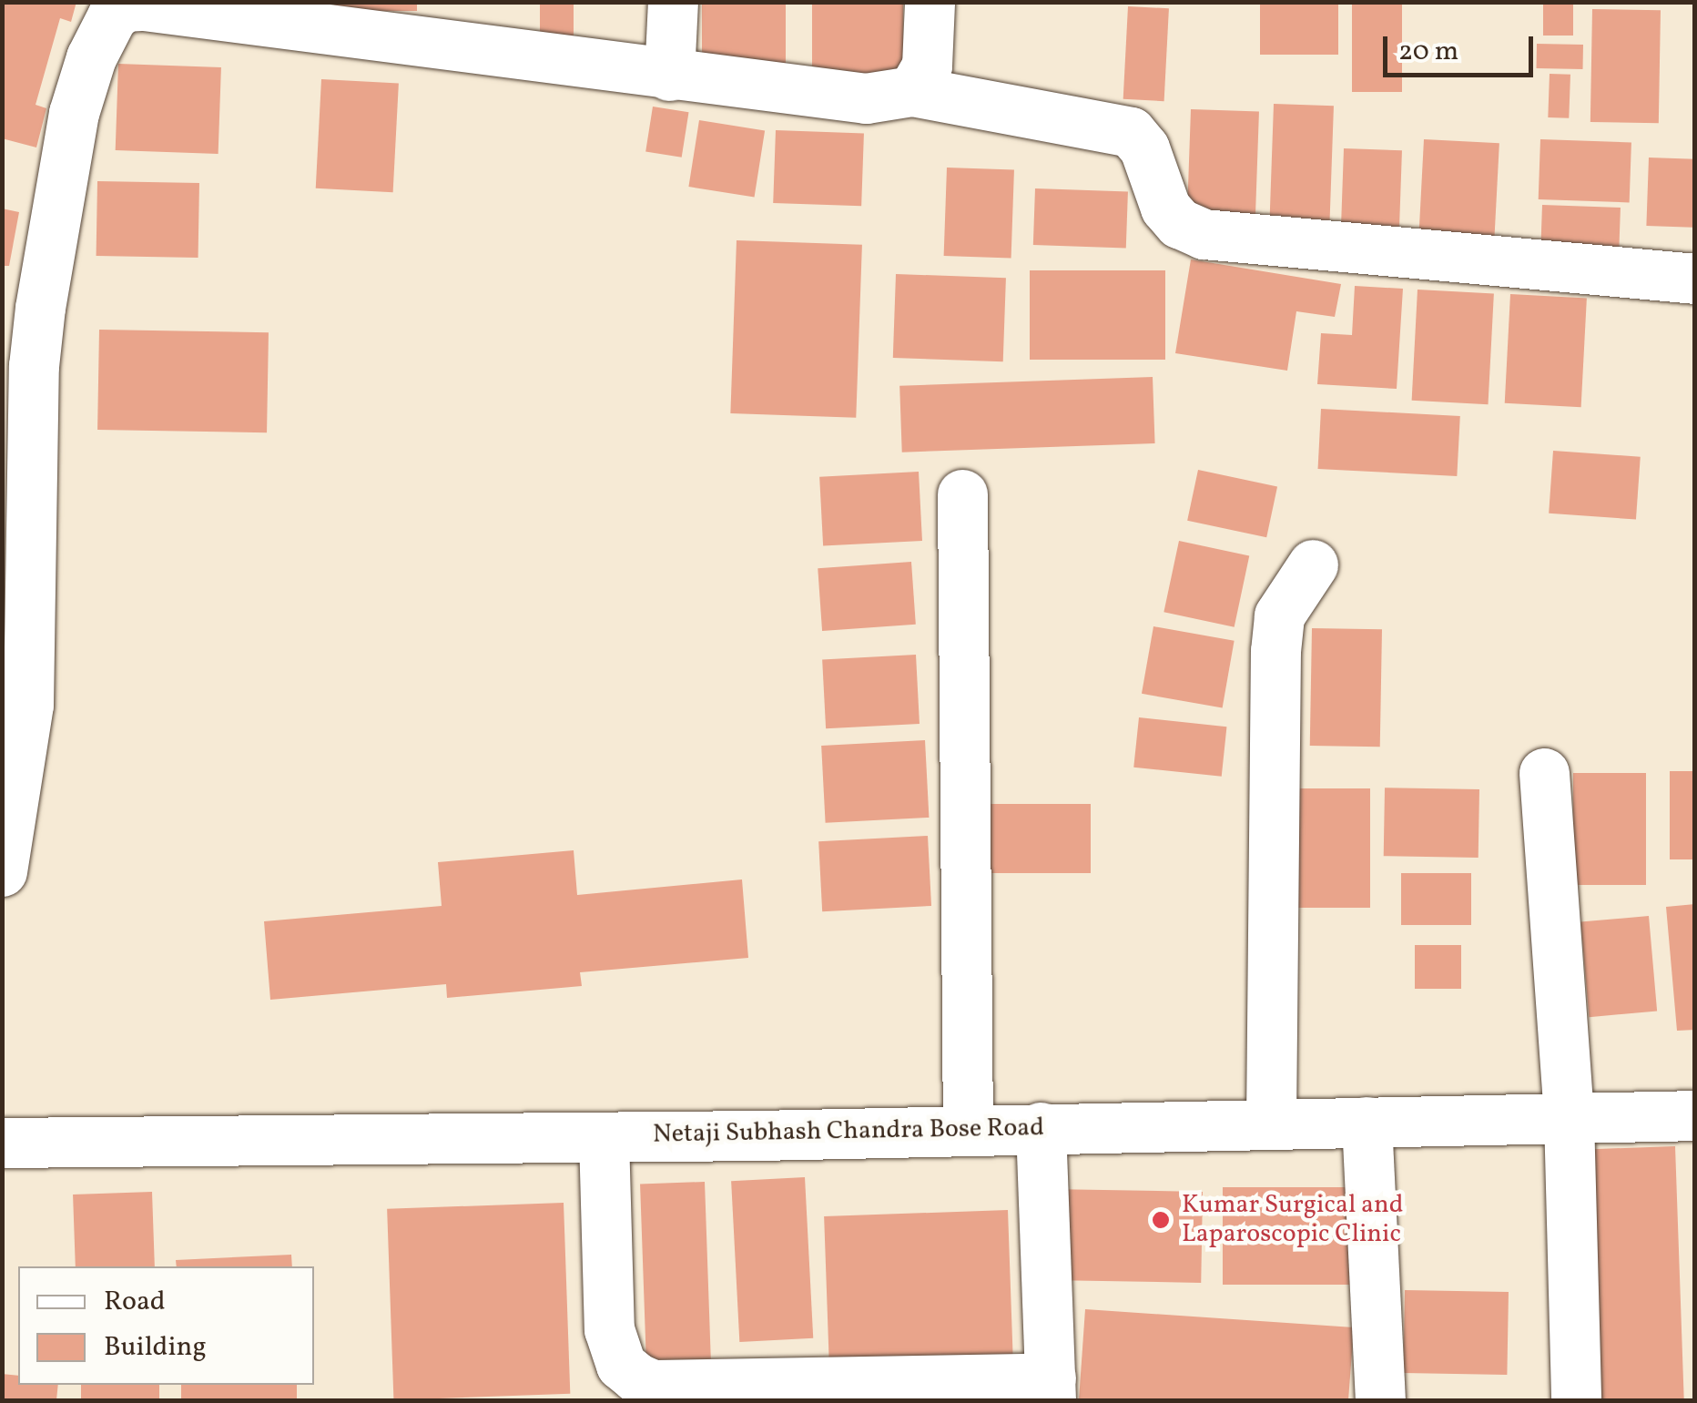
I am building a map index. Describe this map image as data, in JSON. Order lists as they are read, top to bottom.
{
  "streets": {
    "street": ["Netaji Subhash Chandra Bose Road"]
  },
  "places": ["Kumar Surgical and Laparoscopic Clinic"],
  "legend": ["Road", "Building"],
  "scale_bar": "20 m"
}
